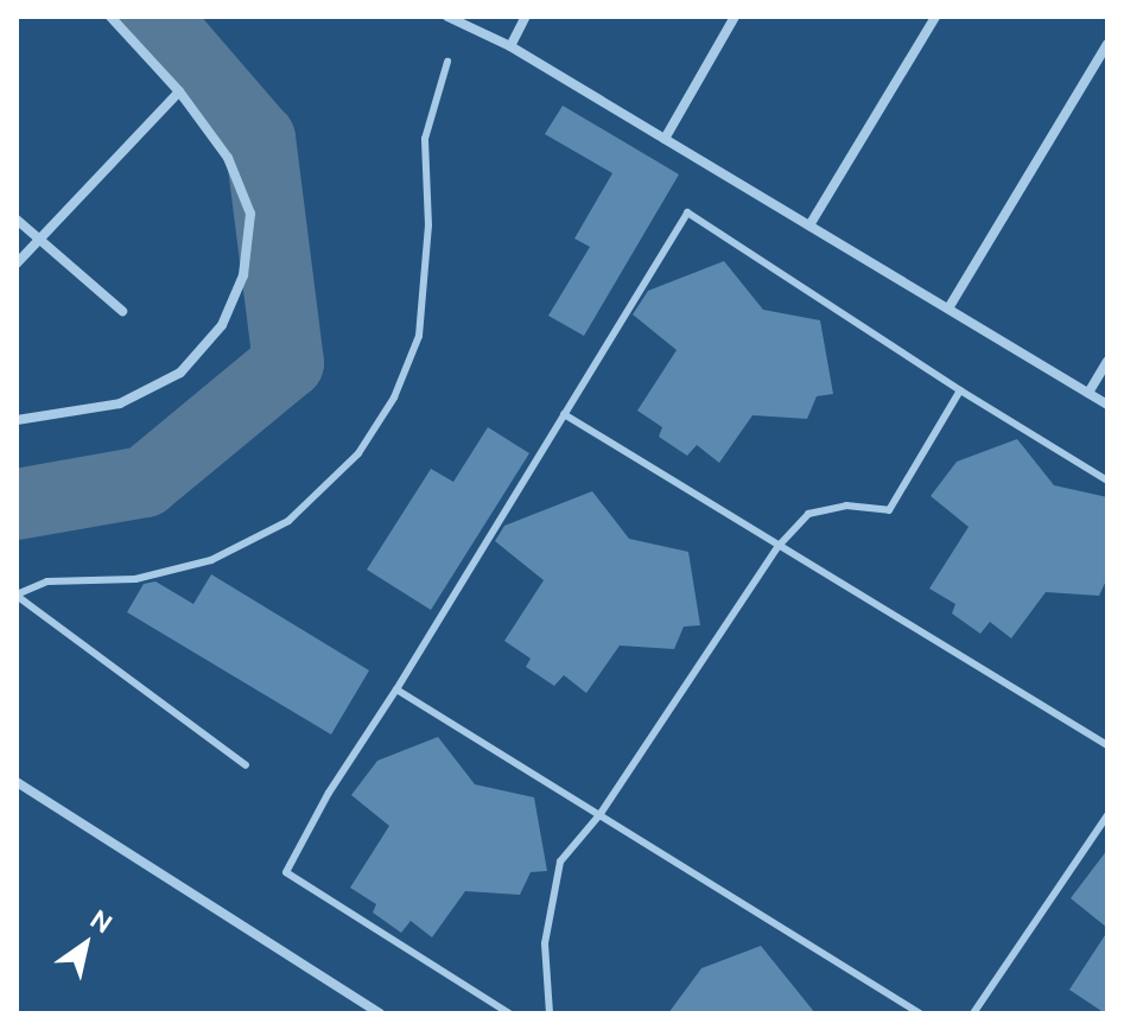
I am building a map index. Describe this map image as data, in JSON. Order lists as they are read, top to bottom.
{
  "north": "top right"
}
